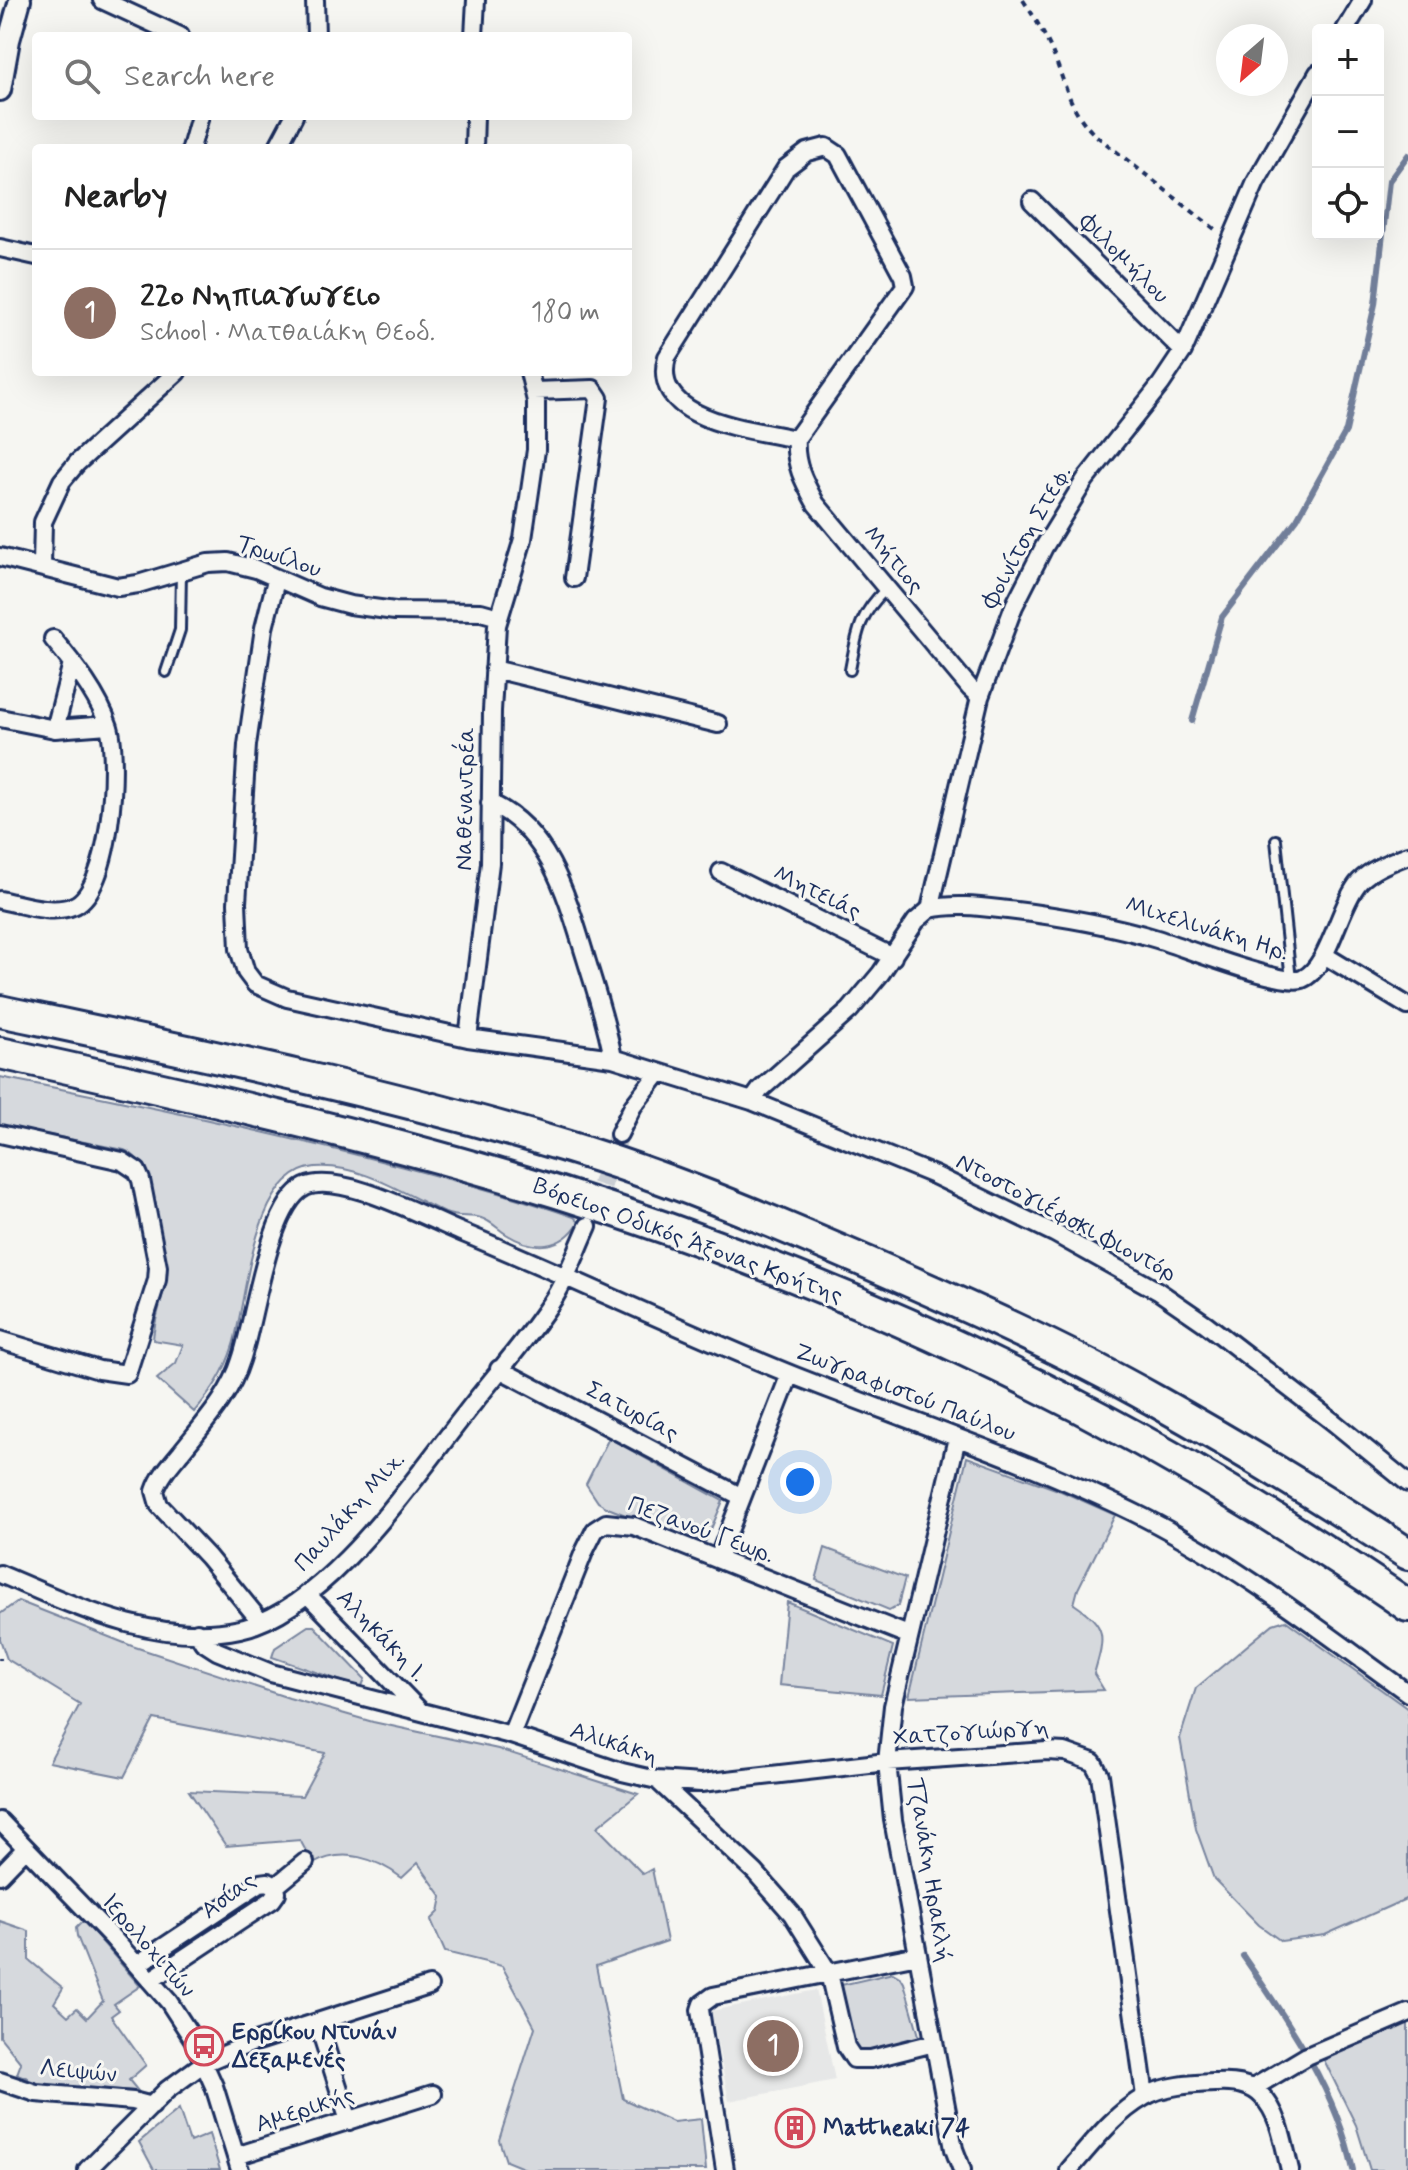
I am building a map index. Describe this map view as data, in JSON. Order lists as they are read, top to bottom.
{
  "streets": {
    "highway": ["Βόρειος Οδικός Άξονας Κρήτης"],
    "street": [
      "Φιλομήλου",
      "Φοινίτση Στεφ.",
      "Τρωίλου",
      "Μήτιος",
      "Ναθεναντρέα",
      "Μητειάς",
      "Μιχελινάκη Ηρ.",
      "Ντοστογιέφσκι Φιοντόρ",
      "Ζωγραφιστού Παύλου",
      "Σατυρίας",
      "Παυλάκη Μιχ.",
      "Πεζανού Γεωρ.",
      "Αληκάκη Ι.",
      "Χατζογιώργη",
      "Αλικάκη",
      "Τζανάκη Ηρακλή",
      "Ασίας",
      "Ιερολοχιτών",
      "Λειψών",
      "Αμερικής"
    ]
  },
  "crossings": [
    ["Φιλομήλου", "Φοινίτση Στεφ."],
    ["Φοινίτση Στεφ.", "Μήτιος"],
    ["Φοινίτση Στεφ.", "Μητειάς"],
    ["Φοινίτση Στεφ.", "Μιχελινάκη Ηρ."],
    ["Φοινίτση Στεφ.", "Ντοστογιέφσκι Φιοντόρ"],
    ["Τρωίλου", "Ναθεναντρέα"],
    ["Ζωγραφιστού Παύλου", "Παυλάκη Μιχ."],
    ["Ζωγραφιστού Παύλου", "Τζανάκη Ηρακλή"],
    ["Σατυρίας", "Παυλάκη Μιχ."],
    ["Παυλάκη Μιχ.", "Αληκάκη Ι."],
    ["Παυλάκη Μιχ.", "Αλικάκη"],
    ["Πεζανού Γεωρ.", "Αλικάκη"],
    ["Πεζανού Γεωρ.", "Τζανάκη Ηρακλή"],
    ["Αληκάκη Ι.", "Αλικάκη"],
    ["Χατζογιώργη", "Αλικάκη"],
    ["Χατζογιώργη", "Τζανάκη Ηρακλή"],
    ["Αλικάκη", "Τζανάκη Ηρακλή"],
    ["Ασίας", "Ιερολοχιτών"],
    ["Ιερολοχιτών", "Αμερικής"]
  ],
  "places": {
    "bus stop": ["Ερρίκου Ντυνάν Δεξαμενές"],
    "building": ["Mattheaki 74"]
  },
  "north": "bottom left",
  "page": {
    "map_buttons": ["+", "−"],
    "search": "Search here",
    "heading": "Nearby",
    "list": [
      {
        "mark": "1",
        "name": "22ο Νηπιαγωγειο",
        "note": "School · Ματθαιάκη Θεοδ.",
        "value": "180 m"
      }
    ],
    "pins": "1"
  }
}
